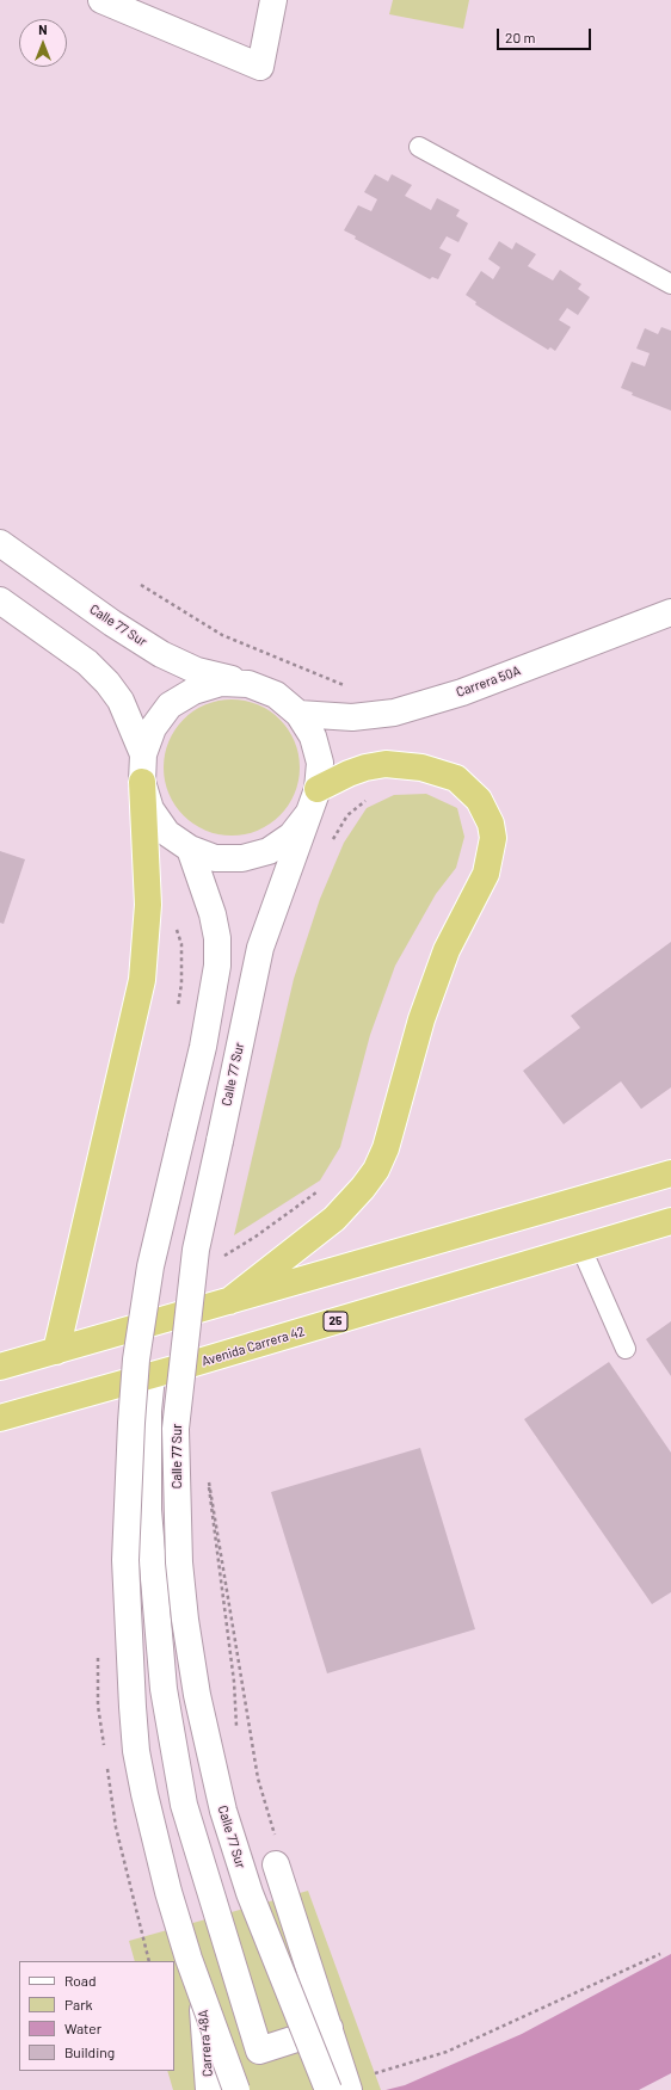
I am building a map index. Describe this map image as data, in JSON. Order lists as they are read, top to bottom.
{
  "streets": {
    "highway": ["25", "Avenida Carrera 42"],
    "street": ["Calle 77 Sur", "Carrera 50A", "Carrera 48A"]
  },
  "crossings": [
    ["Calle 77 Sur", "Carrera 50A"]
  ],
  "legend": [
    "Road",
    "Park",
    "Water",
    "Building"
  ],
  "scale_bar": "20 m",
  "north": "top"
}
